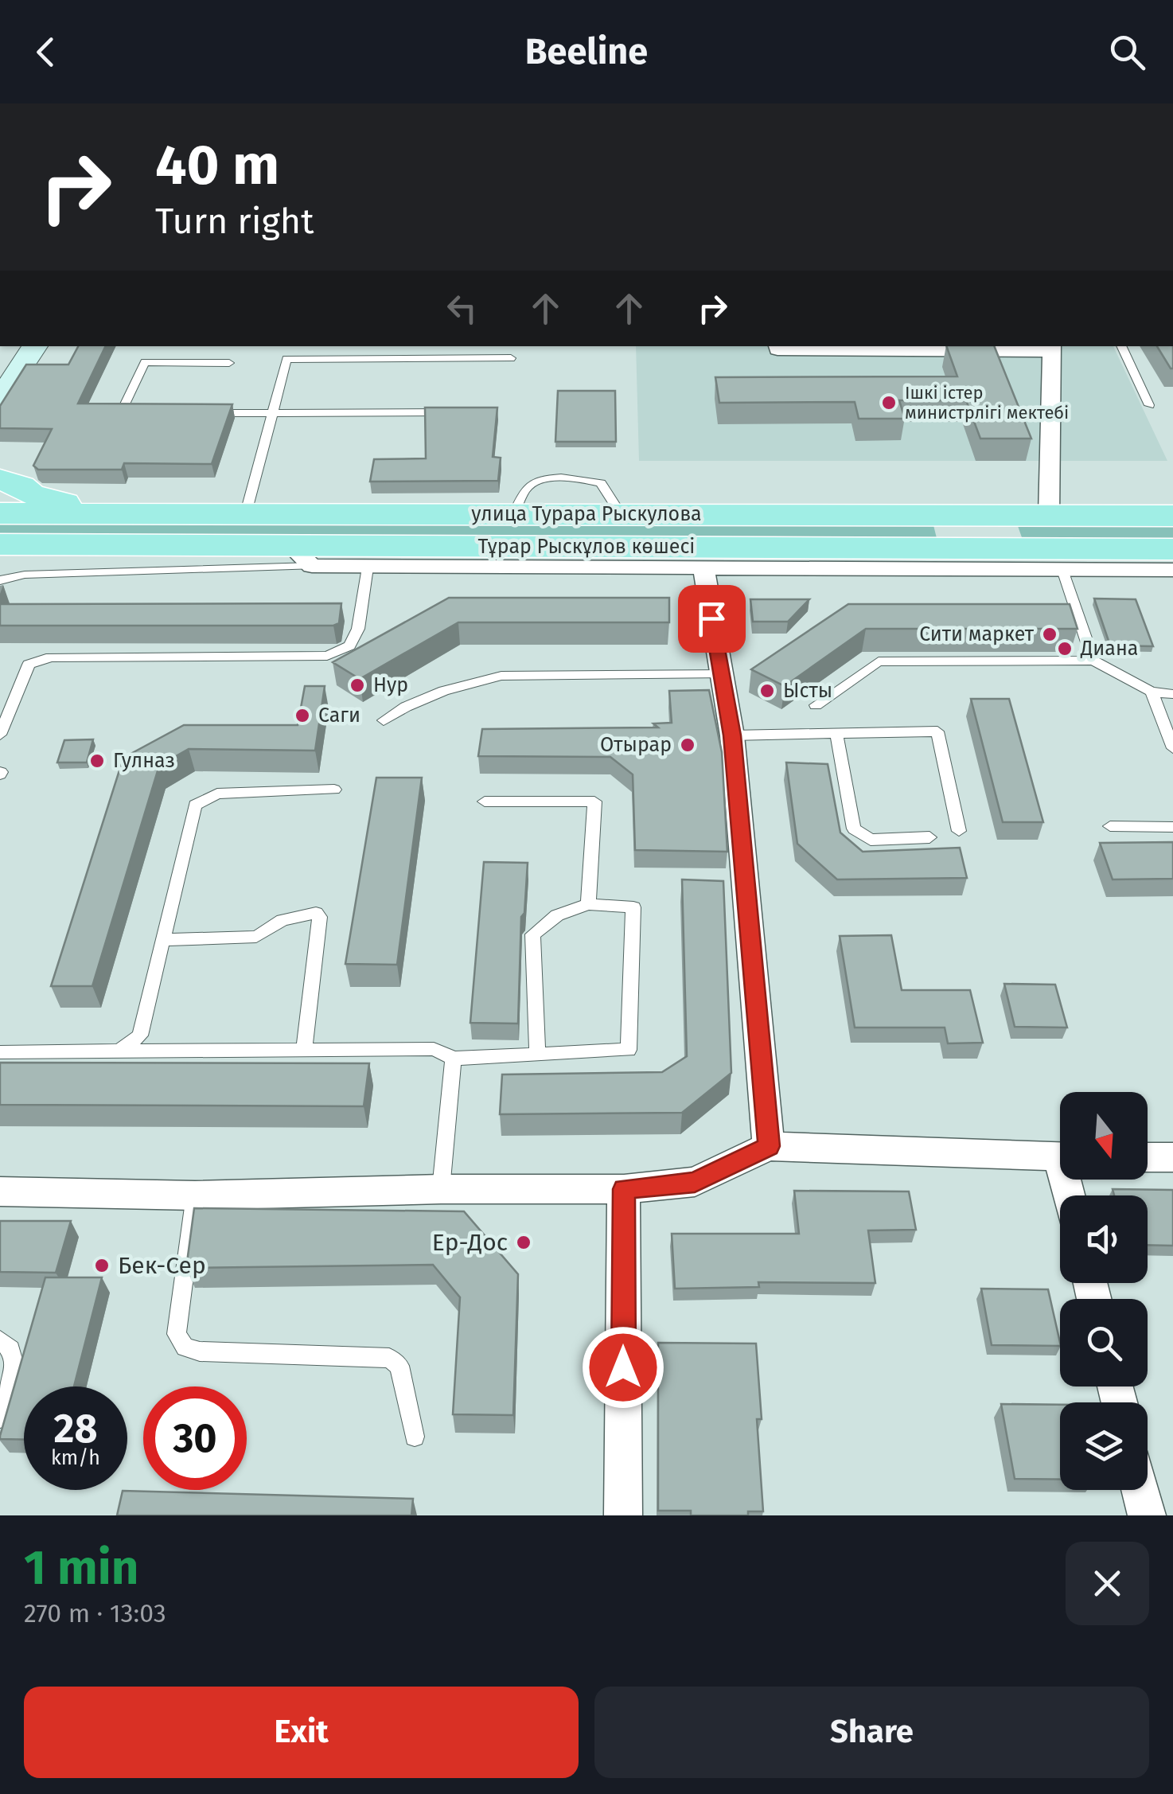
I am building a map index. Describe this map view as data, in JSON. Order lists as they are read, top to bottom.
{
  "streets": {
    "main road": ["улица Турара Рыскулова", "Тұрар Рыскұлов көшесі"]
  },
  "places": [
    "Ішкі істер министрлігі мектебі",
    "Сити маркет",
    "Диана",
    "Нур",
    "Ысты",
    "Саги",
    "Отырар",
    "Гулназ",
    "Ер-Дос",
    "Бек-Сер"
  ],
  "north": "bottom",
  "page": {
    "header": "Beeline",
    "turn": ["40 m", "Turn right"],
    "speed": "28 km/h",
    "limit": "30",
    "heading": ["1 min", "270 m · 13:03"],
    "buttons": ["Exit", "Share"]
  }
}
